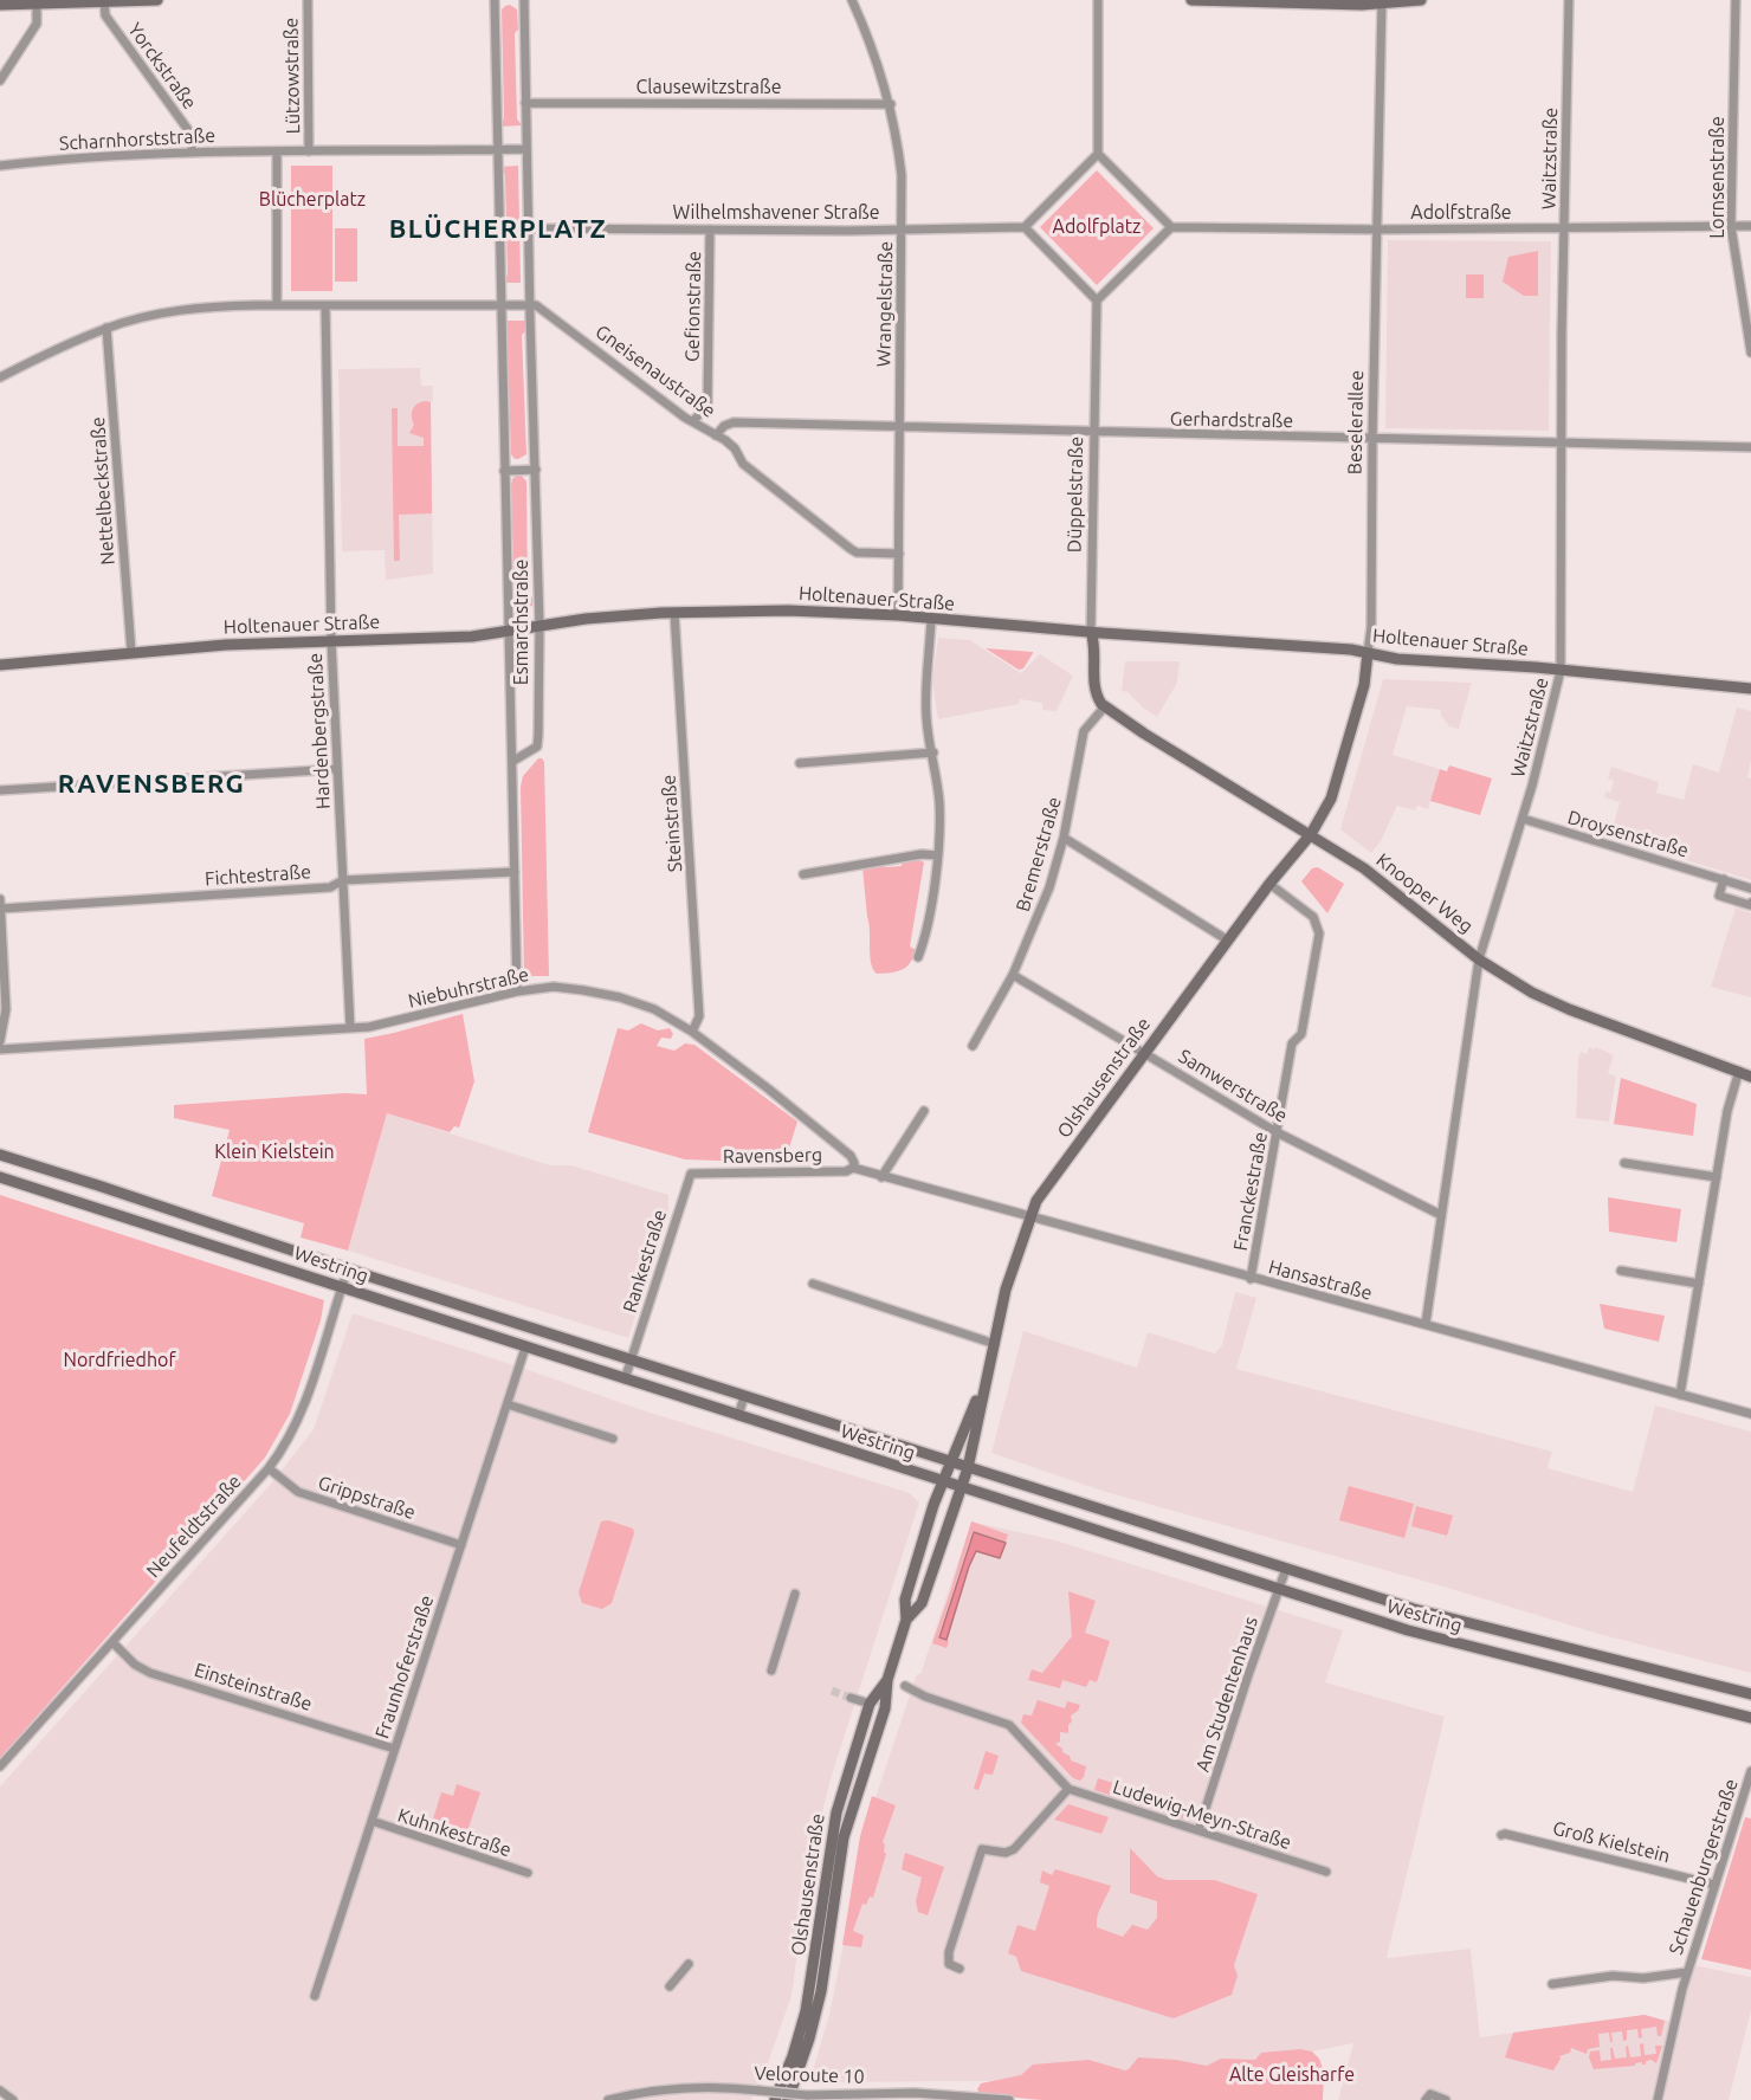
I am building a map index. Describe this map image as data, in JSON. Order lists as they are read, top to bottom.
{
  "streets": {
    "main road": [
      "Beselerallee",
      "Düppelstraße",
      "Holtenauer Straße",
      "Knooper Weg",
      "Olshausenstraße",
      "Westring"
    ],
    "street": [
      "Yorckstraße",
      "Lützowstraße",
      "Clausewitzstraße",
      "Scharnhorststraße",
      "Waitzstraße",
      "Lornsenstraße",
      "Wilhelmshavener Straße",
      "Adolfstraße",
      "Wrangelstraße",
      "Gefionstraße",
      "Gneisenaustraße",
      "Gerhardstraße",
      "Nettelbeckstraße",
      "Esmarchstraße",
      "Hardenbergstraße",
      "Steinstraße",
      "Droysenstraße",
      "Bremerstraße",
      "Fichtestraße",
      "Niebuhrstraße",
      "Samwerstraße",
      "Ravensberg",
      "Franckestraße",
      "Rankestraße",
      "Hansastraße",
      "Grippstraße",
      "Neufeldtstraße",
      "Fraunhoferstraße",
      "Einsteinstraße",
      "Am Studentenhaus",
      "Ludewig-Meyn-Straße",
      "Kuhnkestraße",
      "Groß Kielstein",
      "Schauenburgerstraße",
      "Veloroute 10"
    ]
  },
  "crossings": [
    ["Yorckstraße", "Scharnhorststraße"],
    ["Clausewitzstraße", "Wrangelstraße"],
    ["Clausewitzstraße", "Esmarchstraße"],
    ["Waitzstraße", "Adolfstraße"],
    ["Waitzstraße", "Gerhardstraße"],
    ["Waitzstraße", "Holtenauer Straße"],
    ["Waitzstraße", "Droysenstraße"],
    ["Waitzstraße", "Knooper Weg"],
    ["Waitzstraße", "Samwerstraße"],
    ["Waitzstraße", "Hansastraße"],
    ["Lornsenstraße", "Adolfstraße"],
    ["Wilhelmshavener Straße", "Wrangelstraße"],
    ["Wilhelmshavener Straße", "Gefionstraße"],
    ["Wilhelmshavener Straße", "Esmarchstraße"],
    ["Adolfstraße", "Beselerallee"],
    ["Wrangelstraße", "Gneisenaustraße"],
    ["Wrangelstraße", "Gerhardstraße"],
    ["Wrangelstraße", "Holtenauer Straße"],
    ["Gefionstraße", "Gneisenaustraße"],
    ["Gneisenaustraße", "Gerhardstraße"],
    ["Gneisenaustraße", "Esmarchstraße"],
    ["Gerhardstraße", "Beselerallee"],
    ["Gerhardstraße", "Düppelstraße"],
    ["Beselerallee", "Holtenauer Straße"],
    ["Beselerallee", "Knooper Weg"],
    ["Beselerallee", "Olshausenstraße"],
    ["Nettelbeckstraße", "Holtenauer Straße"],
    ["Düppelstraße", "Holtenauer Straße"],
    ["Düppelstraße", "Bremerstraße"],
    ["Düppelstraße", "Knooper Weg"],
    ["Holtenauer Straße", "Esmarchstraße"],
    ["Holtenauer Straße", "Hardenbergstraße"],
    ["Holtenauer Straße", "Steinstraße"],
    ["Esmarchstraße", "Fichtestraße"],
    ["Esmarchstraße", "Niebuhrstraße"],
    ["Hardenbergstraße", "Fichtestraße"],
    ["Hardenbergstraße", "Niebuhrstraße"],
    ["Steinstraße", "Niebuhrstraße"],
    ["Bremerstraße", "Knooper Weg"],
    ["Bremerstraße", "Samwerstraße"],
    ["Knooper Weg", "Olshausenstraße"],
    ["Niebuhrstraße", "Ravensberg"],
    ["Olshausenstraße", "Samwerstraße"],
    ["Olshausenstraße", "Franckestraße"],
    ["Olshausenstraße", "Westring"],
    ["Olshausenstraße", "Hansastraße"],
    ["Samwerstraße", "Franckestraße"],
    ["Ravensberg", "Rankestraße"],
    ["Franckestraße", "Hansastraße"],
    ["Rankestraße", "Westring"],
    ["Westring", "Neufeldtstraße"],
    ["Westring", "Fraunhoferstraße"],
    ["Westring", "Am Studentenhaus"],
    ["Grippstraße", "Neufeldtstraße"],
    ["Grippstraße", "Fraunhoferstraße"],
    ["Neufeldtstraße", "Einsteinstraße"],
    ["Fraunhoferstraße", "Einsteinstraße"],
    ["Fraunhoferstraße", "Kuhnkestraße"],
    ["Am Studentenhaus", "Ludewig-Meyn-Straße"],
    ["Groß Kielstein", "Schauenburgerstraße"]
  ],
  "districts": ["BLÜCHERPLATZ", "RAVENSBERG"],
  "parks": [
    "Blücherplatz",
    "Adolfplatz",
    "Klein Kielstein",
    "Nordfriedhof",
    "Alte Gleisharfe"
  ]
}
